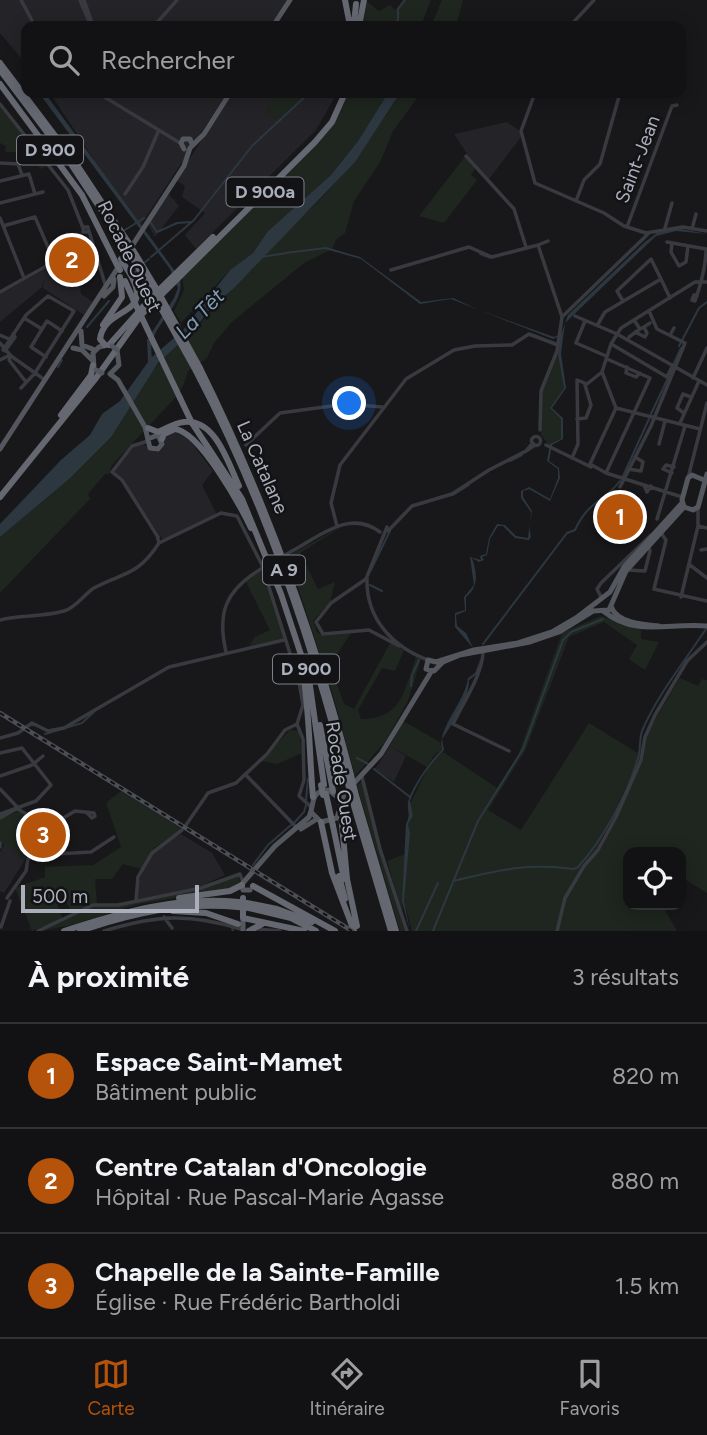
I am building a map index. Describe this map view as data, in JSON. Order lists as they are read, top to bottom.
{
  "streets": {
    "highway": [
      "D 900",
      "D 900a",
      "Rocade Ouest",
      "La Catalane",
      "A 9"
    ],
    "street": ["Saint-Jean"]
  },
  "crossings": [
    ["D 900", "Rocade Ouest"]
  ],
  "water": ["La Têt"],
  "scale_bar": "500 m",
  "page": {
    "search": "Rechercher",
    "pins": ["2", "1", "3"],
    "scale": "500 m",
    "heading": ["À proximité", "3 résultats"],
    "list": [
      {
        "mark": "1",
        "name": "Espace Saint-Mamet",
        "note": "Bâtiment public",
        "value": "820 m"
      },
      {
        "mark": "2",
        "name": "Centre Catalan d'Oncologie",
        "note": "Hôpital · Rue Pascal-Marie Agasse",
        "value": "880 m"
      },
      {
        "mark": "3",
        "name": "Chapelle de la Sainte-Famille",
        "note": "Église · Rue Frédéric Bartholdi",
        "value": "1.5 km"
      }
    ],
    "nav": ["Carte", "Itinéraire", "Favoris"]
  }
}
